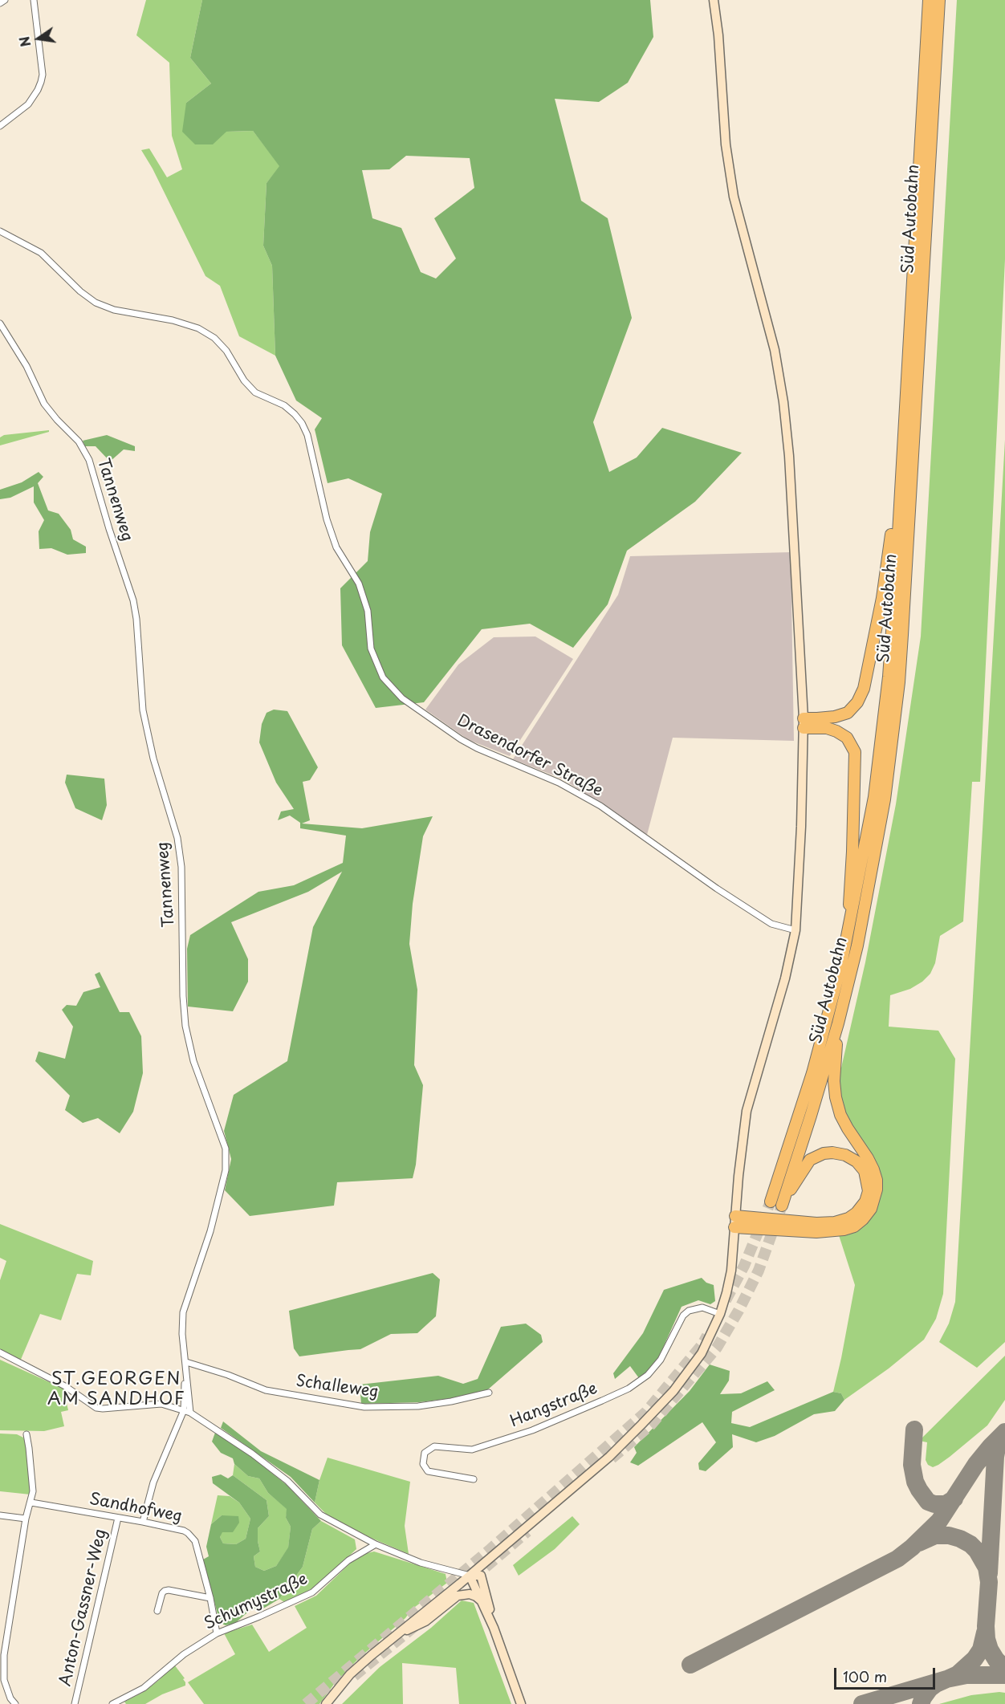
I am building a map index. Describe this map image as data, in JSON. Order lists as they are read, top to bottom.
{
  "streets": {
    "highway": ["Süd Autobahn"],
    "street": [
      "Tannenweg",
      "Drasendorfer Straße",
      "Schalleweg",
      "Hangstraße",
      "Sandhofweg",
      "Schumystraße",
      "Anton-Gassner-Weg"
    ]
  },
  "crossings": [
    ["Tannenweg", "Schalleweg"],
    ["Sandhofweg", "Schumystraße"],
    ["Sandhofweg", "Anton-Gassner-Weg"]
  ],
  "districts": ["ST.GEORGEN AM SANDHOF"],
  "scale_bar": "100 m",
  "north": "left"
}
